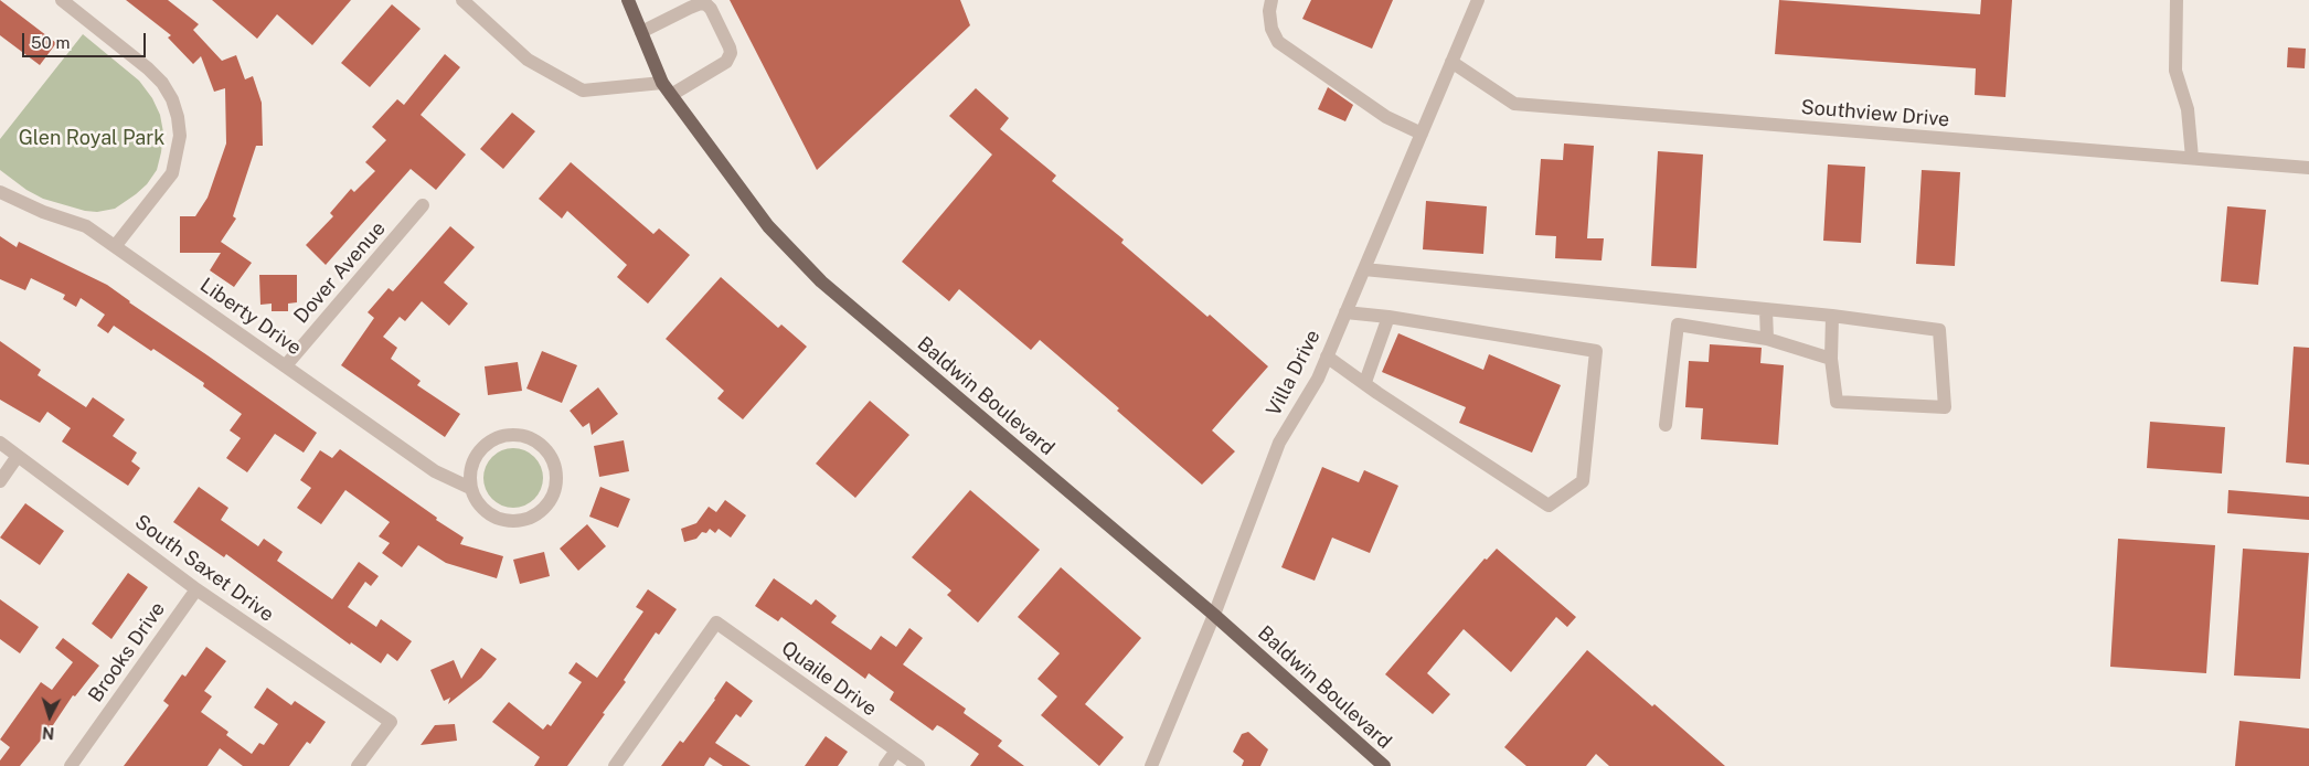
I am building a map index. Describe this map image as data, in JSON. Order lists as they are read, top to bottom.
{
  "streets": {
    "main road": ["Baldwin Boulevard"],
    "street": [
      "Southview Drive",
      "Dover Avenue",
      "Liberty Drive",
      "Villa Drive",
      "South Saxet Drive",
      "Brooks Drive",
      "Quaile Drive"
    ]
  },
  "crossings": [
    ["Southview Drive", "Villa Drive"],
    ["Dover Avenue", "Liberty Drive"],
    ["Villa Drive", "Baldwin Boulevard"],
    ["South Saxet Drive", "Brooks Drive"]
  ],
  "parks": ["Glen Royal Park"],
  "scale_bar": "50 m",
  "north": "bottom"
}
